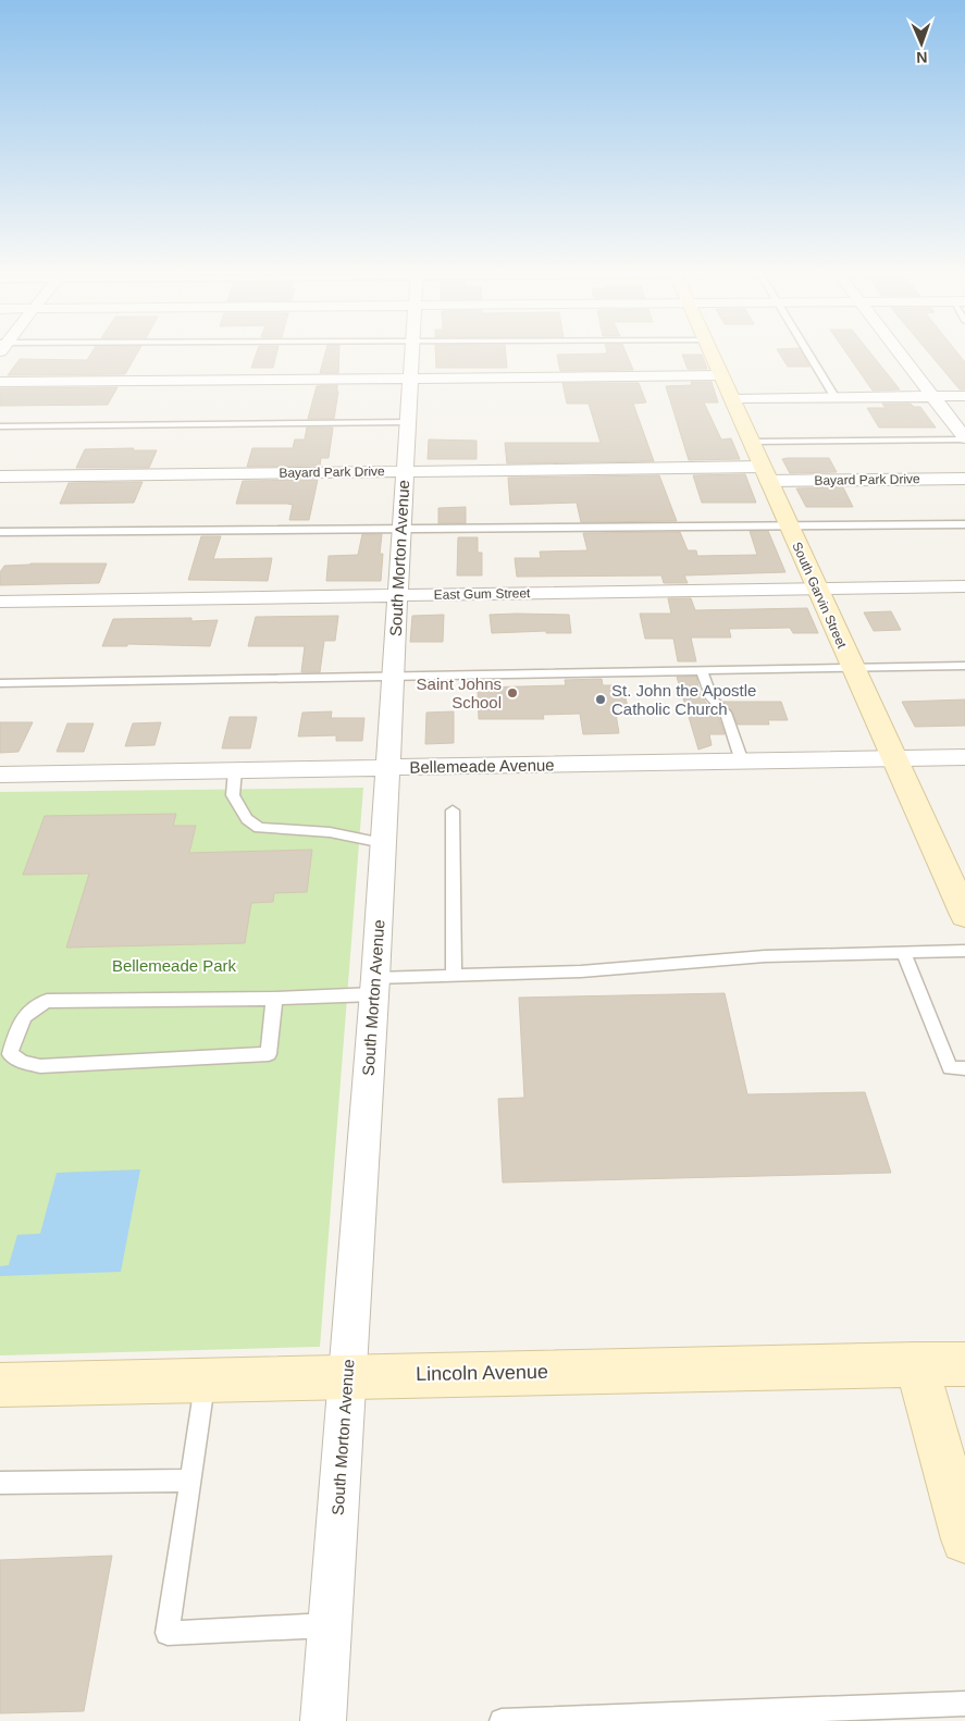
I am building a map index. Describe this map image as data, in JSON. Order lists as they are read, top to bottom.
{
  "streets": {
    "street": [
      "Bayard Park Drive",
      "South Morton Avenue",
      "East Gum Street",
      "South Garvin Street",
      "Bellemeade Avenue",
      "Lincoln Avenue"
    ]
  },
  "crossings": [
    ["Bayard Park Drive", "South Morton Avenue"],
    ["Bayard Park Drive", "South Garvin Street"],
    ["South Morton Avenue", "East Gum Street"],
    ["South Morton Avenue", "Bellemeade Avenue"],
    ["South Morton Avenue", "Lincoln Avenue"],
    ["East Gum Street", "South Garvin Street"],
    ["South Garvin Street", "Bellemeade Avenue"]
  ],
  "parks": ["Bellemeade Park"],
  "places": ["Saint Johns School", "St. John the Apostle Catholic Church"],
  "north": "bottom"
}
